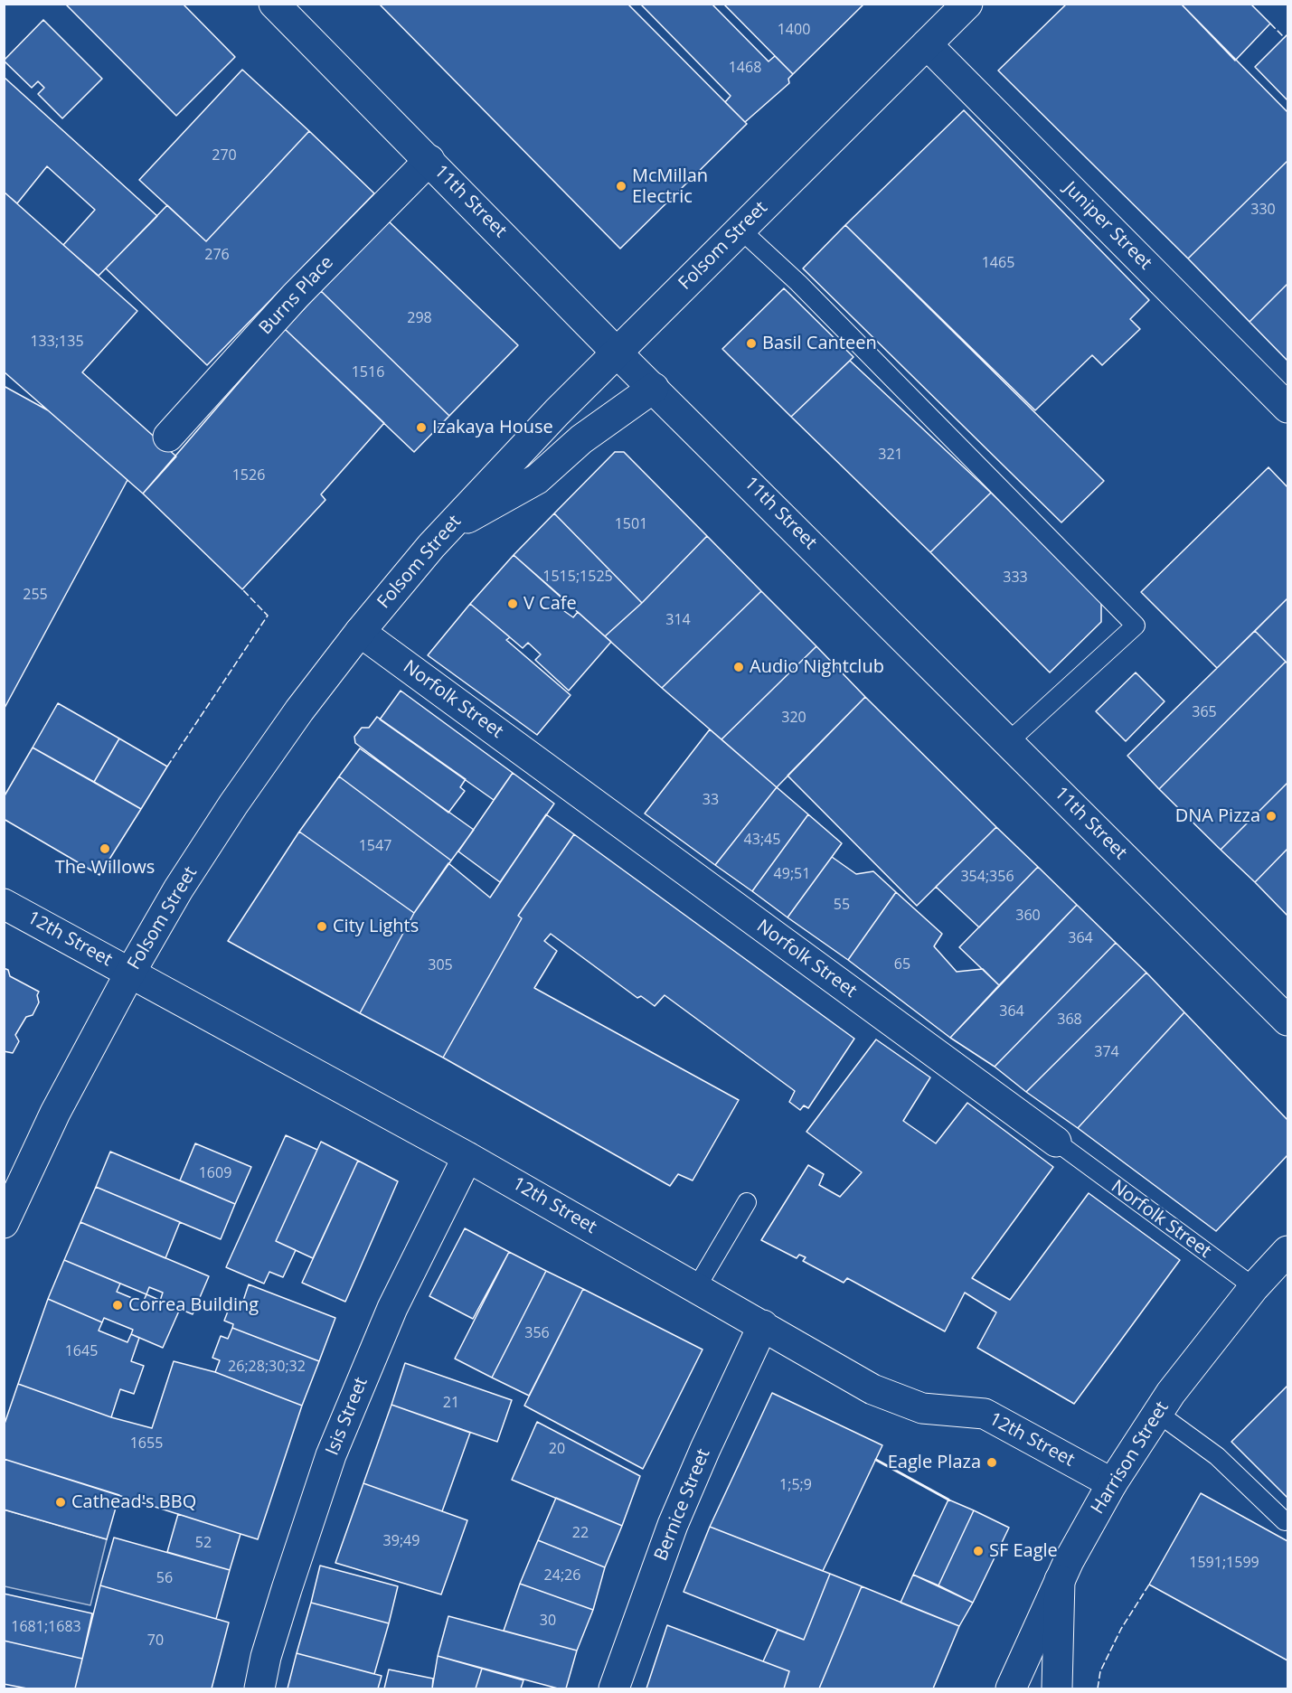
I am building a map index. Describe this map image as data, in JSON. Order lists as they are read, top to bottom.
{
  "streets": {
    "street": [
      "11th Street",
      "Juniper Street",
      "Folsom Street",
      "Burns Place",
      "Norfolk Street",
      "12th Street",
      "Isis Street",
      "Harrison Street",
      "Bernice Street"
    ]
  },
  "crossings": [
    ["11th Street", "Folsom Street"],
    ["11th Street", "Burns Place"],
    ["Juniper Street", "Folsom Street"],
    ["Folsom Street", "Norfolk Street"],
    ["Folsom Street", "12th Street"],
    ["Norfolk Street", "Harrison Street"],
    ["12th Street", "Isis Street"],
    ["12th Street", "Harrison Street"],
    ["12th Street", "Bernice Street"]
  ],
  "places": [
    "McMillan Electric",
    "Basil Canteen",
    "Izakaya House",
    "V Cafe",
    "Audio Nightclub",
    "DNA Pizza",
    "The Willows",
    "City Lights",
    "Correa Building",
    "Eagle Plaza",
    "Cathead's BBQ",
    "SF Eagle"
  ],
  "house_numbers": [
    "1400",
    "1468",
    "270",
    "330",
    "276",
    "1465",
    "298",
    "133;135",
    "1516",
    "321",
    "1526",
    "1501",
    "1515;1525",
    "333",
    "255",
    "314",
    "365",
    "320",
    "33",
    "43;45",
    "1547",
    "49;51",
    "354;356",
    "55",
    "360",
    "364",
    "65",
    "305",
    "364",
    "368",
    "374",
    "1609",
    "356",
    "1645",
    "26;28;30;32",
    "21",
    "1655",
    "20",
    "1;5;9",
    "22",
    "39;49",
    "52",
    "1591;1599",
    "24;26",
    "56",
    "30",
    "1681;1683",
    "70"
  ]
}
